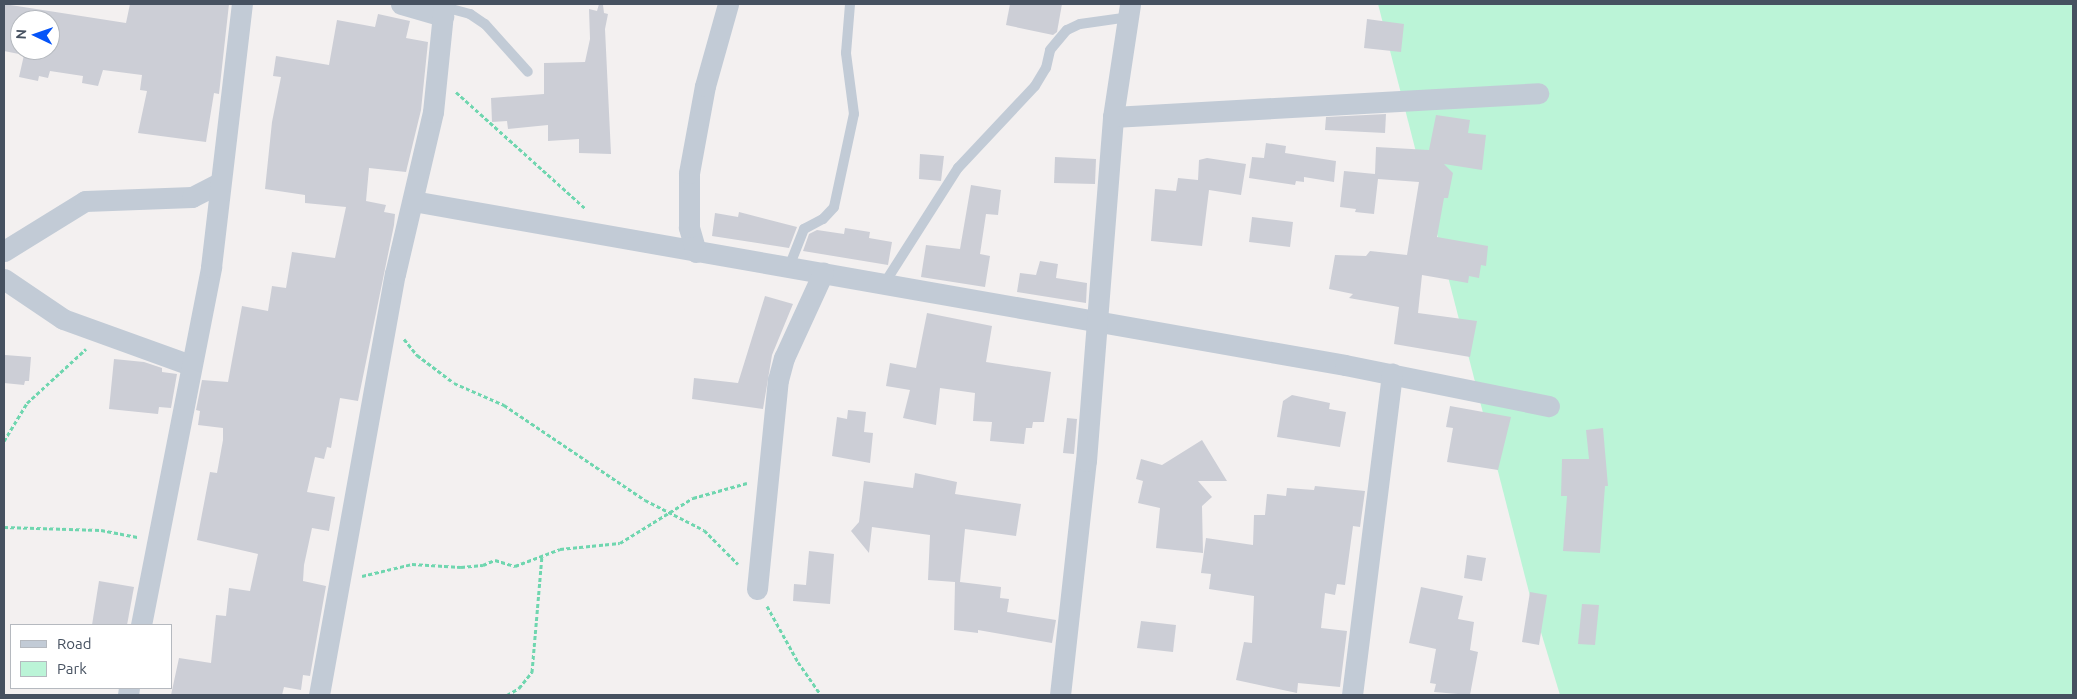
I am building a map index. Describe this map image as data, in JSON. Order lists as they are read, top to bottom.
{
  "legend": ["Road", "Park"],
  "north": "left"
}
